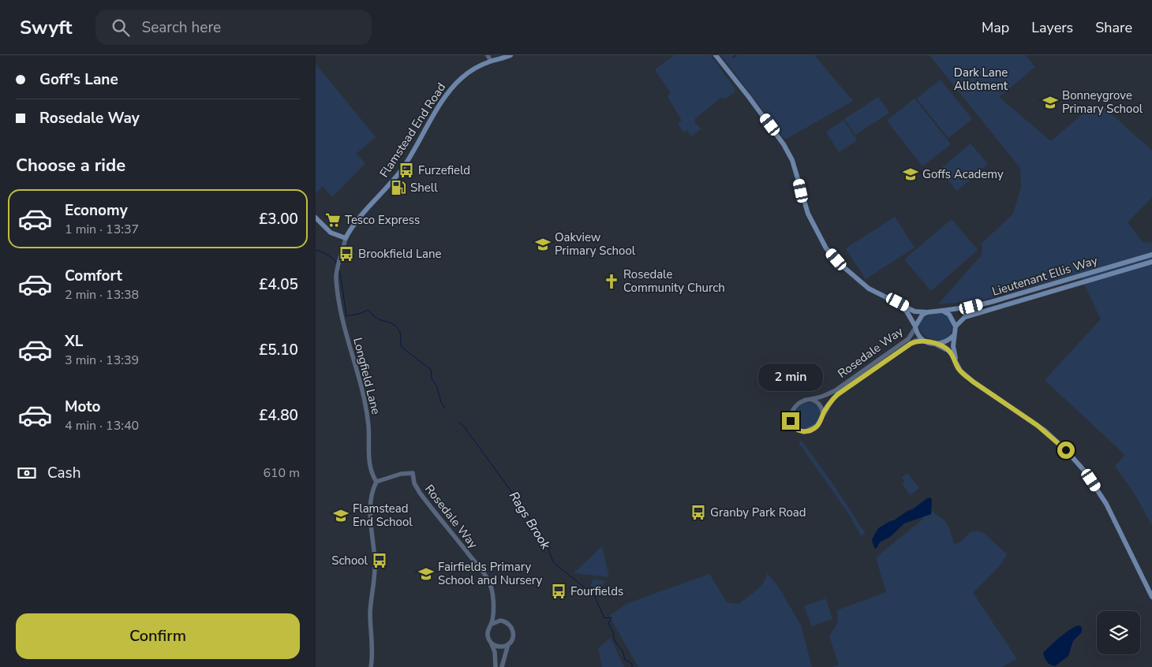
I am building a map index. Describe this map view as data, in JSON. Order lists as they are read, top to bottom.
{
  "streets": {
    "main road": ["Flamstead End Road", "Lieutenant Ellis Way"],
    "street": ["Rosedale Way", "Longfield Lane"]
  },
  "crossings": [
    ["Flamstead End Road", "Longfield Lane"],
    ["Lieutenant Ellis Way", "Rosedale Way"],
    ["Rosedale Way", "Longfield Lane"]
  ],
  "water": ["Rags Brook"],
  "parks": ["Dark Lane Allotment"],
  "places": {
    "school or university": [
      "Bonneygrove Primary School",
      "Goffs Academy",
      "Oakview Primary School",
      "Flamstead End School",
      "Fairfields Primary School and Nursery"
    ],
    "bus stop": [
      "Furzefield",
      "Brookfield Lane",
      "Granby Park Road",
      "School",
      "Fourfields"
    ],
    "fuel station": ["Shell"],
    "supermarket": ["Tesco Express"],
    "church": ["Rosedale Community Church"]
  },
  "page": {
    "header": "Swyft",
    "search": "Search here",
    "nav": ["Map", "Layers", "Share"],
    "banner": ["Goff's Lane", "Rosedale Way"],
    "heading": "Choose a ride",
    "list": [
      {
        "name": "Economy",
        "note": "1 min · 13:37",
        "value": "£3.00"
      },
      {
        "name": "Comfort",
        "note": "2 min · 13:38",
        "value": "£4.05"
      },
      {
        "name": "XL",
        "note": "3 min · 13:39",
        "value": "£5.10"
      },
      {
        "name": "Moto",
        "note": "4 min · 13:40",
        "value": "£4.80"
      }
    ],
    "bubble": "2 min",
    "pay": ["Cash", "610 m"],
    "buttons": "Confirm"
  }
}
